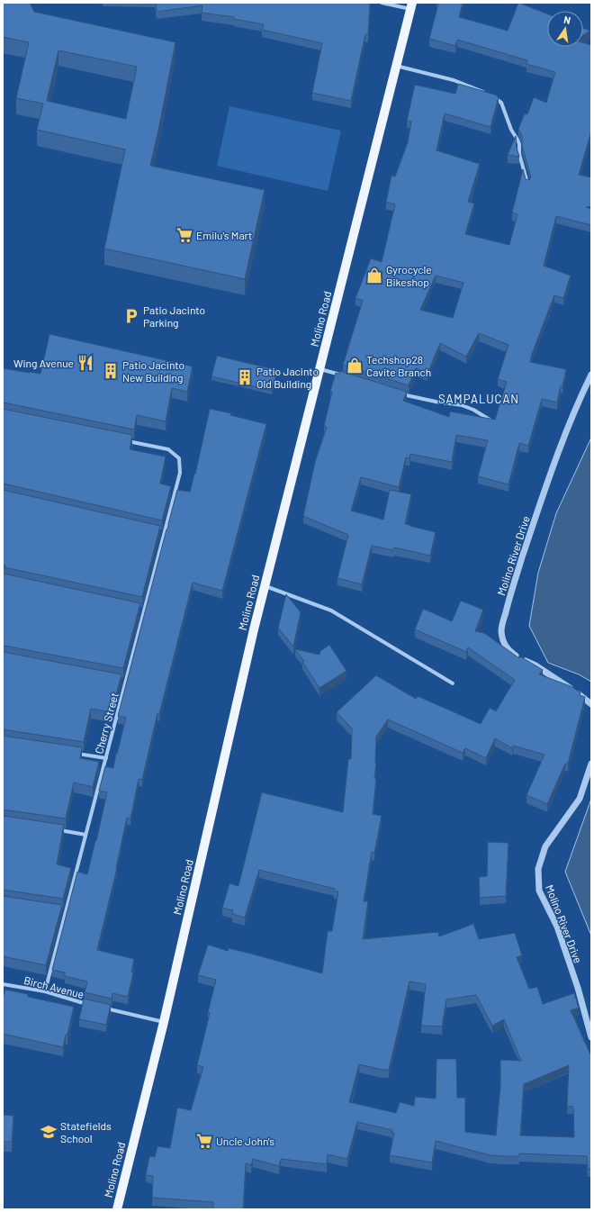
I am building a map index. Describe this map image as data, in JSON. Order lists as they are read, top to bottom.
{
  "streets": {
    "main road": ["Molino Road"],
    "street": ["Molino River Drive", "Cherry Street", "Birch Avenue"]
  },
  "crossings": [
    ["Cherry Street", "Birch Avenue"]
  ],
  "districts": ["SAMPALUCAN"],
  "places": {
    "supermarket": ["Emilu's Mart", "Uncle John's"],
    "shop": ["Gyrocycle Bikeshop", "Techshop28 Cavite Branch"],
    "parking": ["Patio Jacinto Parking"],
    "restaurant": ["Wing Avenue"],
    "building": ["Patio Jacinto New Building", "Patio Jacinto Old Building"],
    "school or university": ["Statefields School"]
  },
  "north": "top"
}
